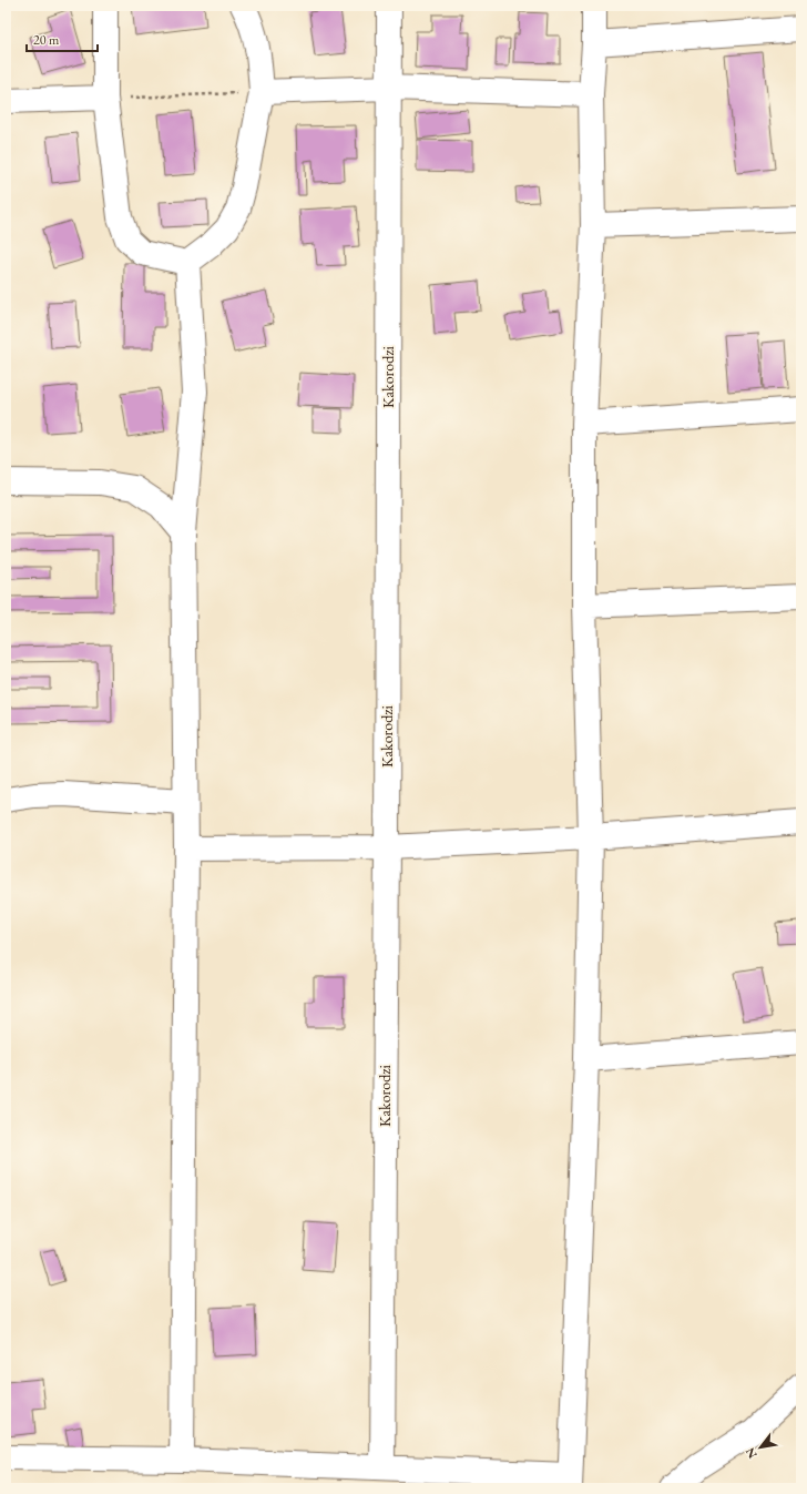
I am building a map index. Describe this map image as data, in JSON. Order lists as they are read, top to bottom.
{
  "streets": {
    "street": ["Kakorodzi"]
  },
  "scale_bar": "20 m",
  "north": "bottom left"
}
